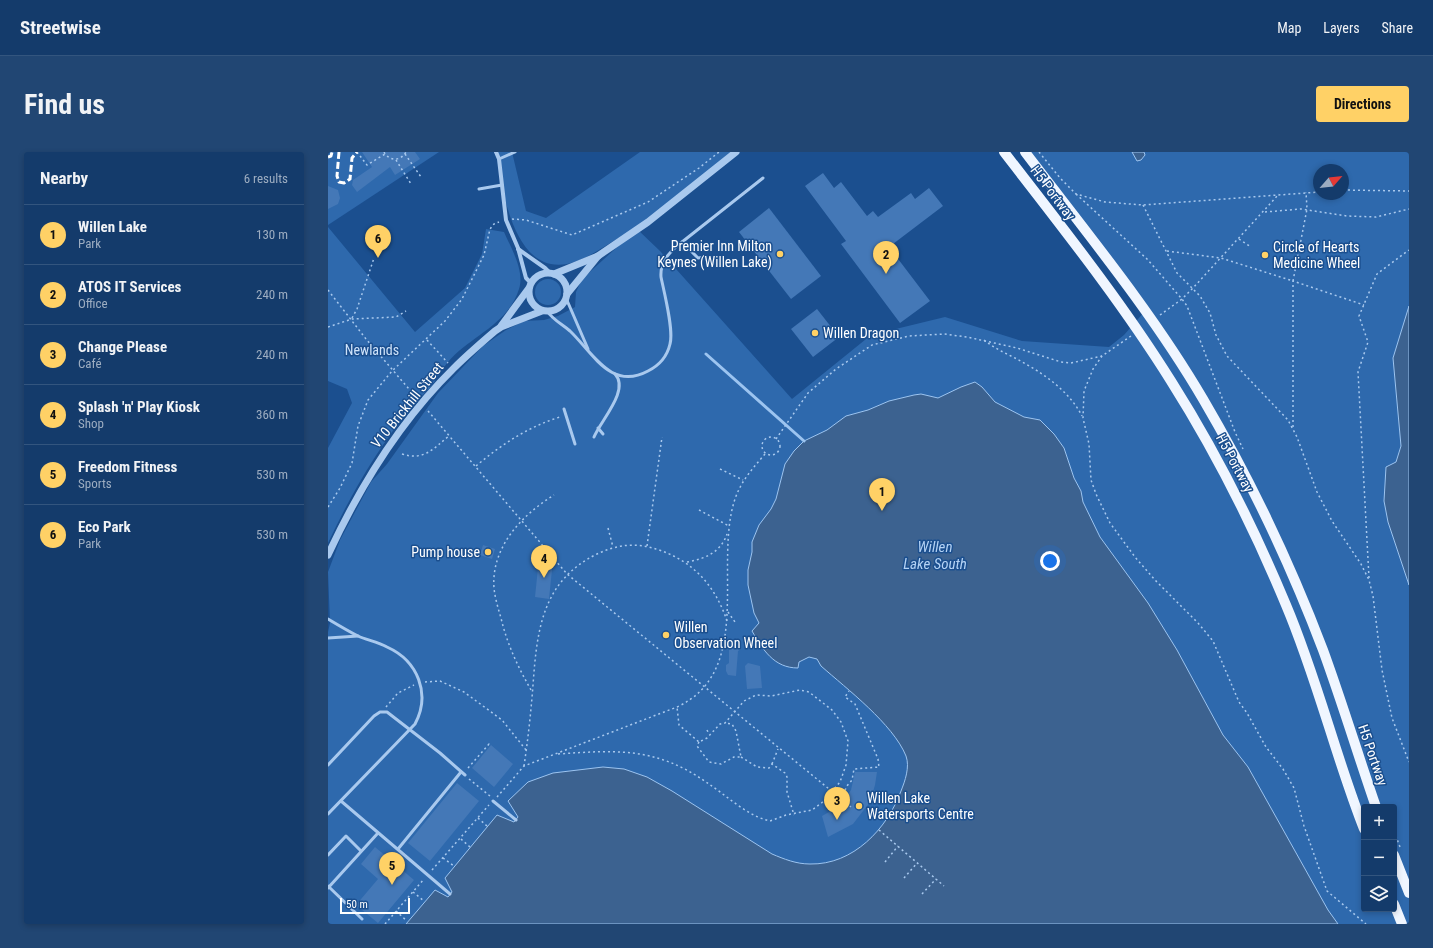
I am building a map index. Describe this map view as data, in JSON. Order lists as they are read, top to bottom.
{
  "streets": {
    "main road": ["H5 Portway"],
    "street": ["V10 Brickhill Street"]
  },
  "water": ["Willen Lake South"],
  "parks": ["Newlands"],
  "places": [
    "Premier Inn Milton Keynes (Willen Lake)",
    "Circle of Hearts Medicine Wheel",
    "Willen Dragon",
    "Pump house",
    "Willen Observation Wheel",
    "Willen Lake Watersports Centre"
  ],
  "scale_bar": "50 m",
  "north": "top right",
  "page": {
    "header": "Streetwise",
    "nav": ["Map", "Layers", "Share"],
    "buttons": "Directions",
    "title": "Find us",
    "heading": ["Nearby", "6 results"],
    "list": [
      {
        "mark": "1",
        "name": "Willen Lake",
        "note": "Park",
        "value": "130 m"
      },
      {
        "mark": "2",
        "name": "ATOS IT Services",
        "note": "Office",
        "value": "240 m"
      },
      {
        "mark": "3",
        "name": "Change Please",
        "note": "Café",
        "value": "240 m"
      },
      {
        "mark": "4",
        "name": "Splash 'n' Play Kiosk",
        "note": "Shop",
        "value": "360 m"
      },
      {
        "mark": "5",
        "name": "Freedom Fitness",
        "note": "Sports",
        "value": "530 m"
      },
      {
        "mark": "6",
        "name": "Eco Park",
        "note": "Park",
        "value": "530 m"
      }
    ],
    "pins": [
      "6",
      "2",
      "1",
      "4",
      "3",
      "5"
    ],
    "map_buttons": ["+", "−"],
    "scale": "50 m"
  }
}
